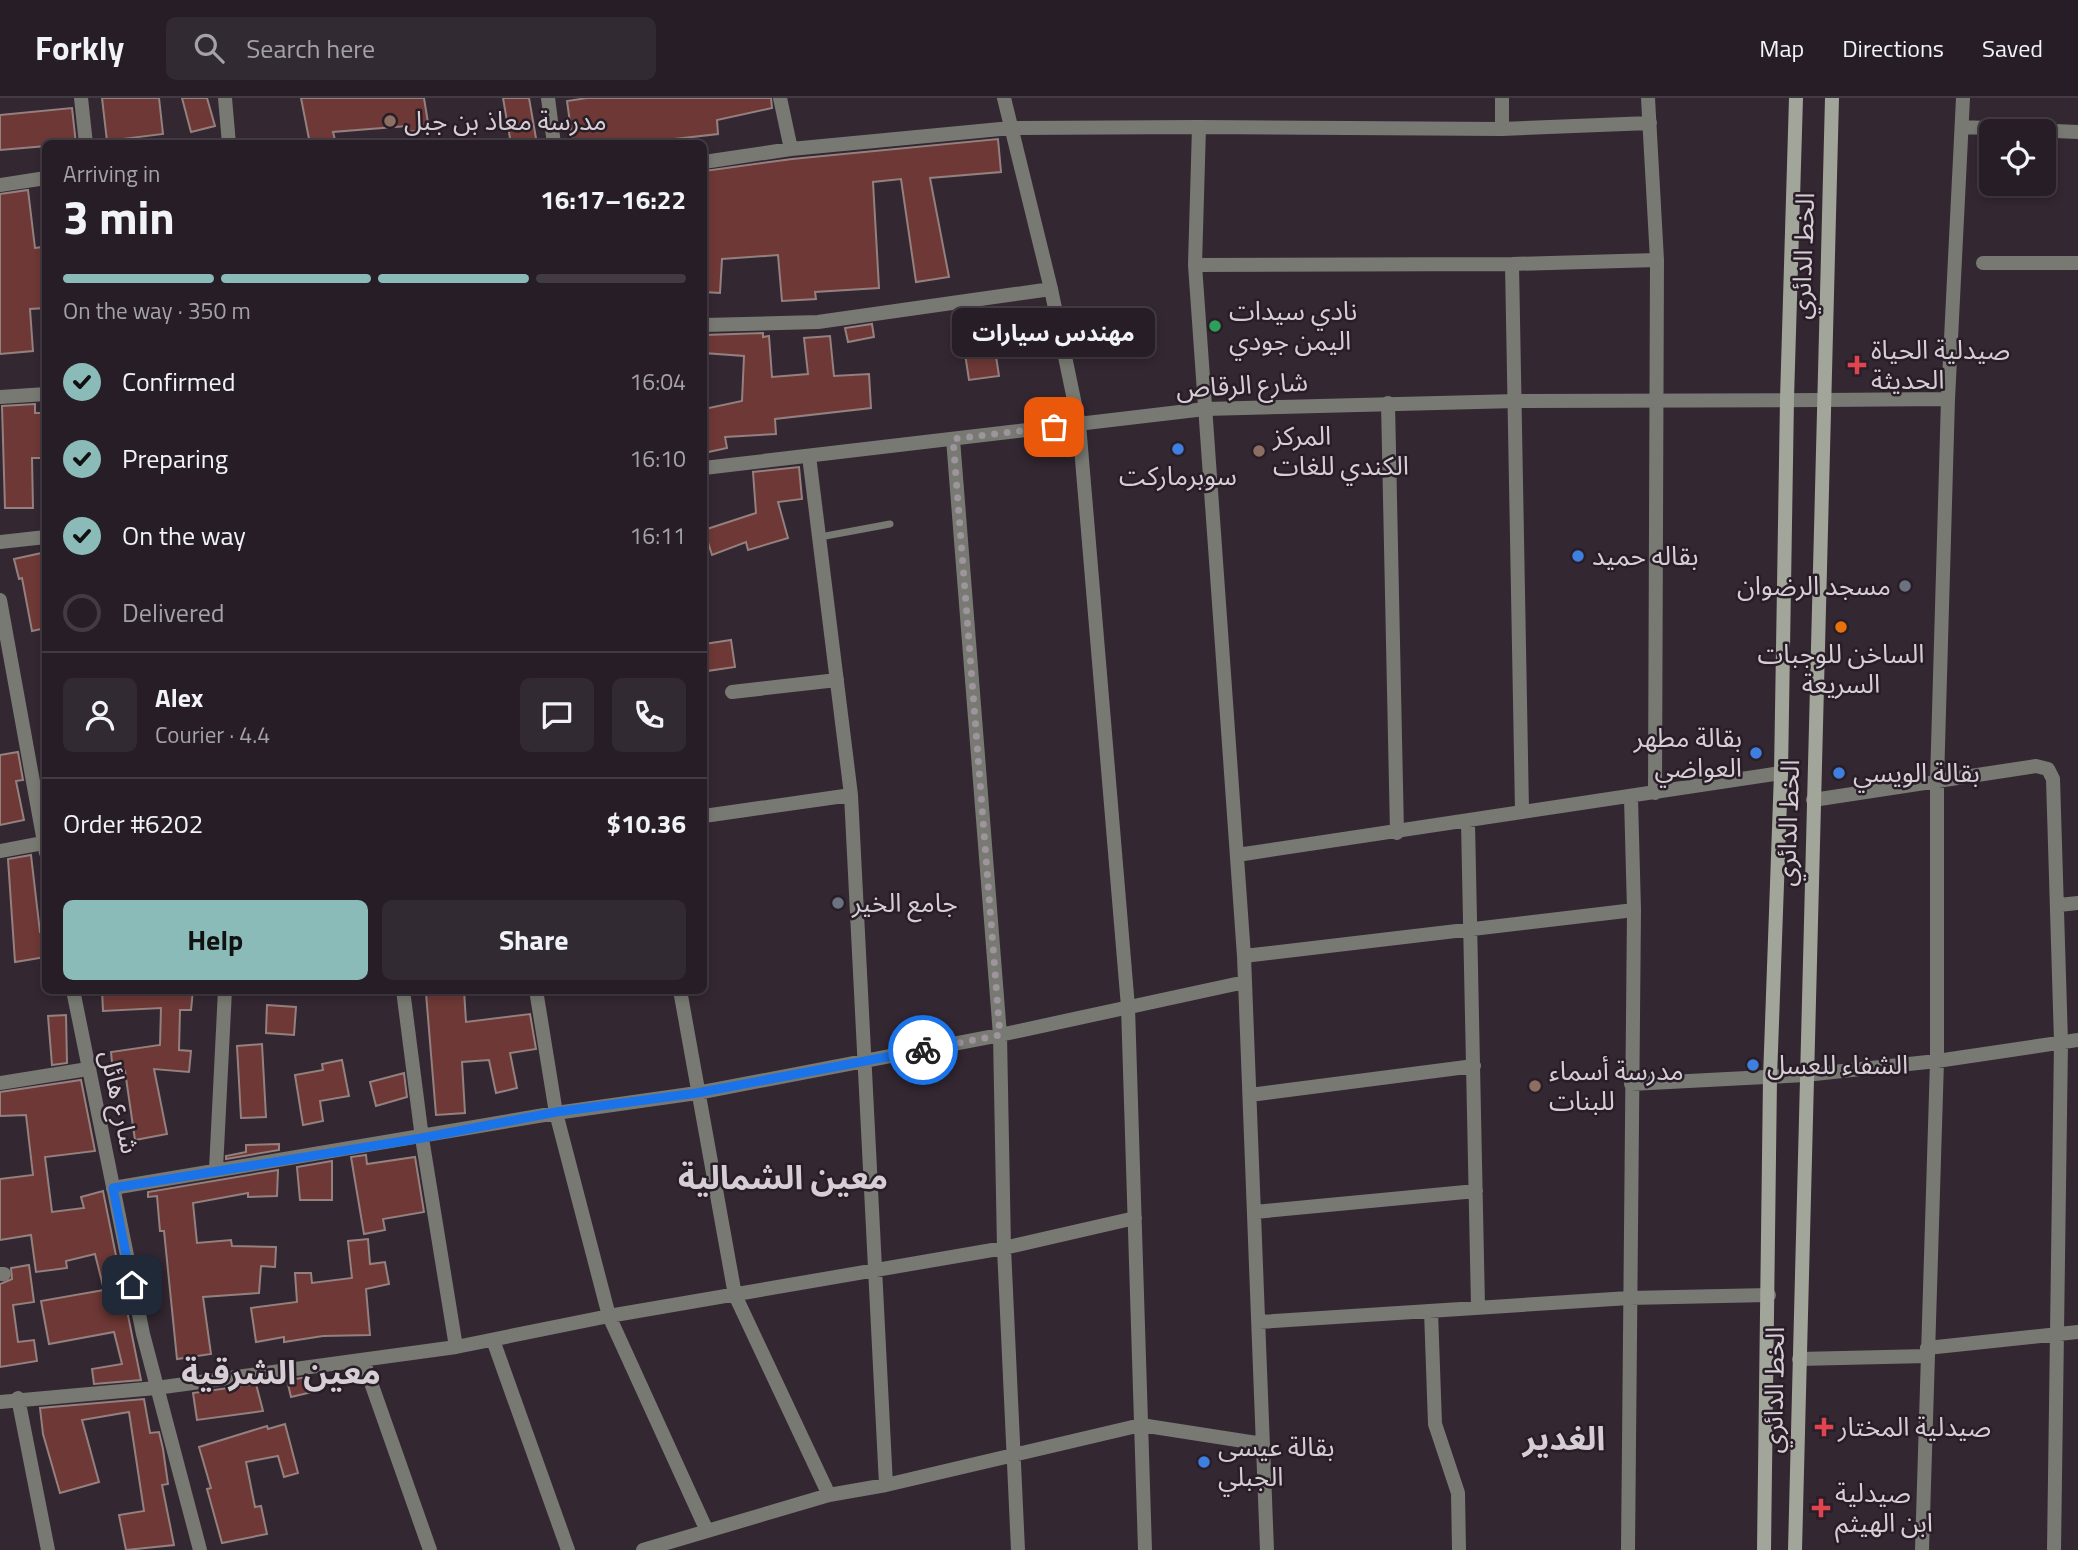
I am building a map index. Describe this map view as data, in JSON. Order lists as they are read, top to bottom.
{
  "streets": {
    "main road": ["الخط الدائري"],
    "street": ["شارع الرقاص", "شارع هائل"]
  },
  "crossings": [
    ["الخط الدائري", "شارع الرقاص"]
  ],
  "districts": ["معين الشمالية", "معين الشرقية", "الغدير"],
  "places": {
    "other": [
      "مدرسة معاذ بن جبل",
      "نادي سيدات اليمن جودي",
      "مهندس سيارات",
      "سوبرماركت",
      "المركز الكندي للغات",
      "بقاله حميد",
      "مسجد الرضوان",
      "الساخن للوجبات السريعة",
      "بقالة مطهر العواضي",
      "بقالة الويسي",
      "جامع الخير",
      "الشفاء للعسل",
      "مدرسة أسماء للبنات",
      "بقالة عيسى الجبلي"
    ],
    "health": ["صيدلية الحياة الحديثة", "صيدلية المختار", "صيدلية ابن الهيثم"]
  },
  "page": {
    "header": "Forkly",
    "search": "Search here",
    "nav": ["Map", "Directions", "Saved"],
    "heading": ["3 min", "Arriving in", "16:17–16:22"],
    "panel": [
      "Alex",
      "Courier · 4.4",
      "Order #6202",
      "$10.36"
    ],
    "bar": "On the way · 350 m",
    "bubble": "مهندس سيارات",
    "list": [
      ["Confirmed", "16:04"],
      ["Preparing", "16:10"],
      ["On the way", "16:11"],
      "Delivered"
    ],
    "buttons": ["Help", "Share"]
  }
}
